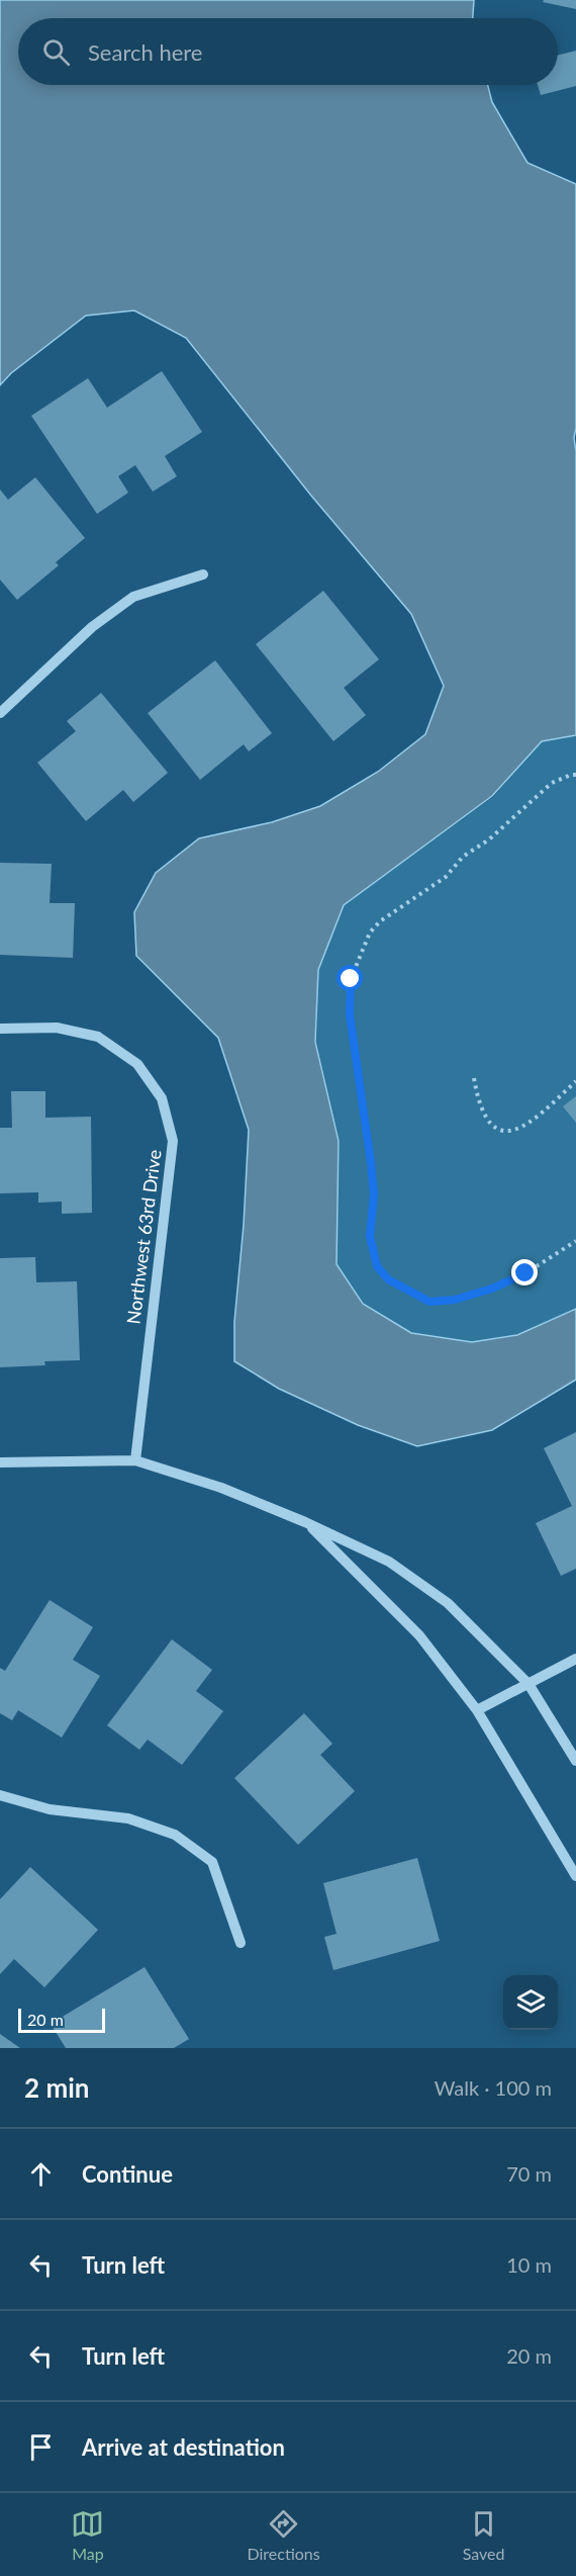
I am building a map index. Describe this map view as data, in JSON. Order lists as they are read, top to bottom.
{
  "streets": {
    "street": ["Northwest 63rd Drive"]
  },
  "scale_bar": "20 m",
  "page": {
    "search": "Search here",
    "scale": "20 m",
    "heading": ["2 min", "Walk · 100 m"],
    "list": [
      ["Continue", "70 m"],
      ["Turn left", "10 m"],
      ["Turn left", "20 m"],
      "Arrive at destination"
    ],
    "nav": ["Map", "Directions", "Saved"]
  }
}
